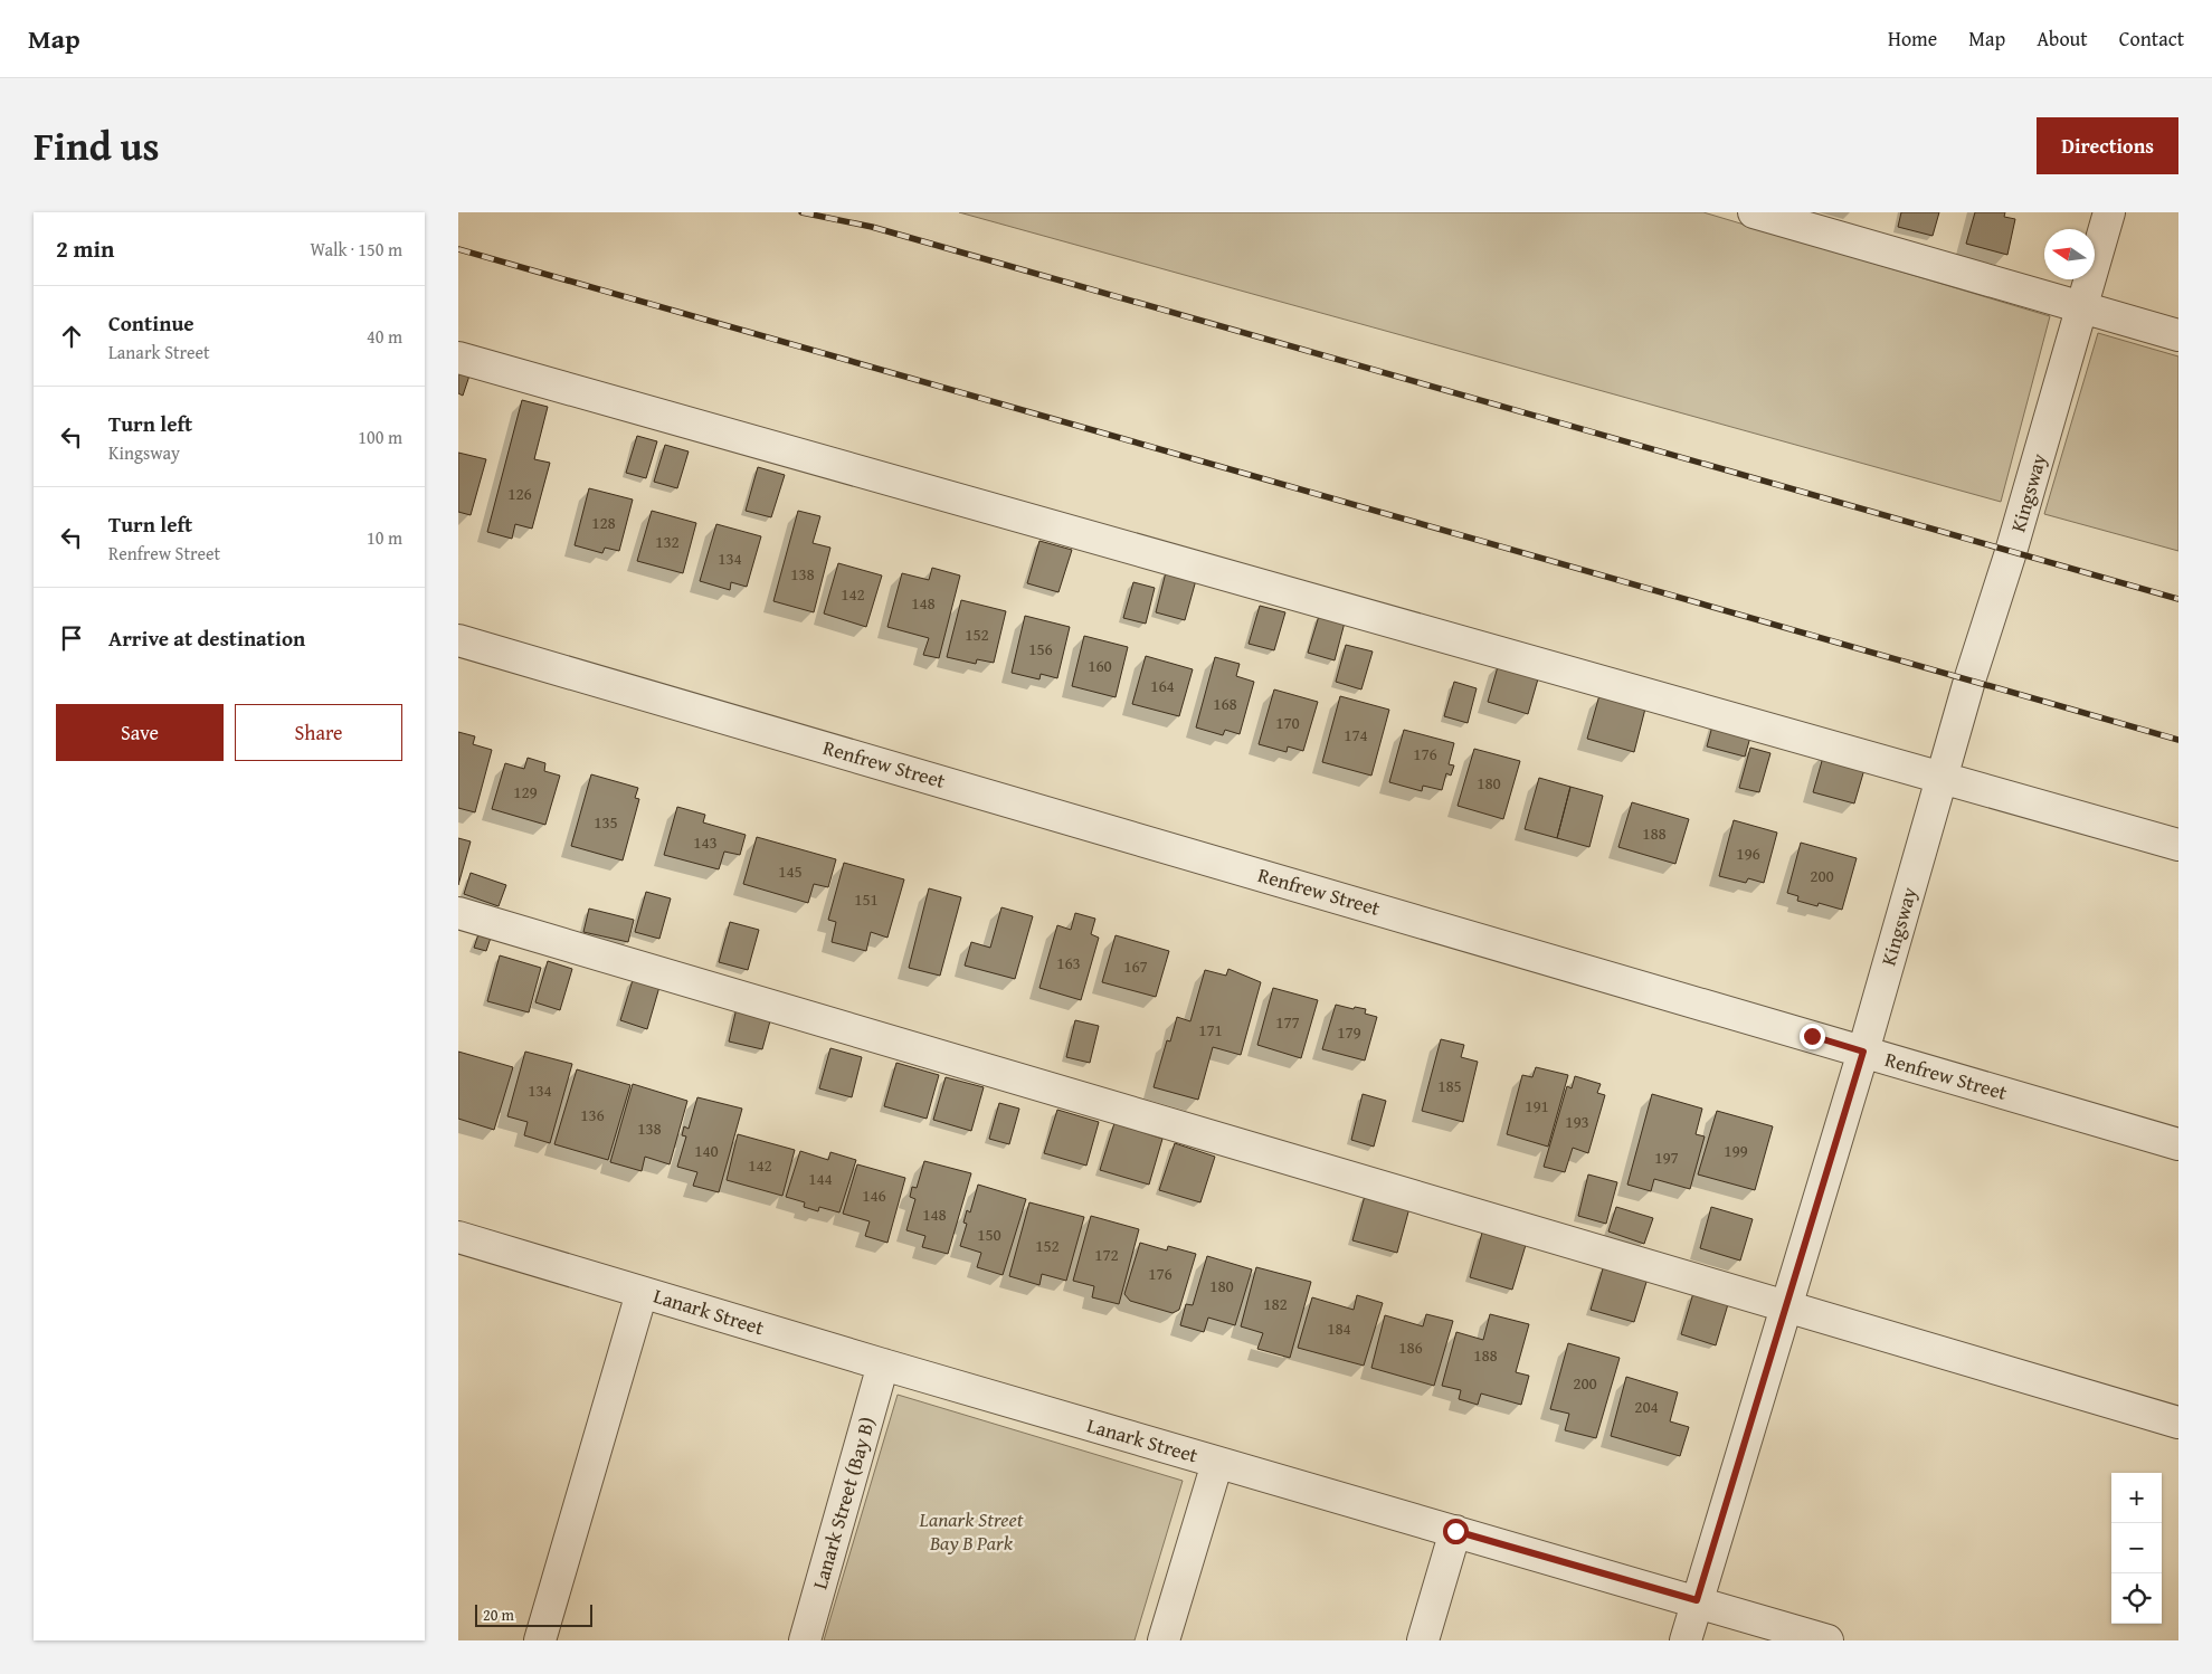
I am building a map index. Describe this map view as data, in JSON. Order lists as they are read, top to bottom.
{
  "streets": {
    "street": [
      "Kingsway",
      "Renfrew Street",
      "Lanark Street",
      "Lanark Street (Bay B)"
    ]
  },
  "crossings": [
    ["Kingsway", "Renfrew Street"],
    ["Kingsway", "Lanark Street"],
    ["Lanark Street", "Lanark Street (Bay B)"]
  ],
  "parks": ["Lanark Street Bay B Park"],
  "house_numbers": [
    "126",
    "128",
    "132",
    "134",
    "138",
    "142",
    "148",
    "152",
    "156",
    "160",
    "164",
    "168",
    "170",
    "174",
    "176",
    "180",
    "129",
    "135",
    "188",
    "143",
    "196",
    "145",
    "200",
    "151",
    "163",
    "167",
    "177",
    "171",
    "179",
    "185",
    "134",
    "191",
    "136",
    "193",
    "138",
    "140",
    "199",
    "197",
    "142",
    "144",
    "146",
    "148",
    "150",
    "152",
    "172",
    "176",
    "180",
    "182",
    "184",
    "186",
    "188",
    "200",
    "204"
  ],
  "scale_bar": "20 m",
  "north": "left",
  "page": {
    "header": "Map",
    "nav": [
      "Home",
      "Map",
      "About",
      "Contact"
    ],
    "title": "Find us",
    "buttons": [
      "Directions",
      ["Save", "Share"]
    ],
    "heading": ["2 min", "Walk · 150 m"],
    "list": [
      ["Continue", "Lanark Street", "40 m"],
      ["Turn left", "Kingsway", "100 m"],
      ["Turn left", "Renfrew Street", "10 m"],
      "Arrive at destination"
    ],
    "map_buttons": ["+", "−"],
    "scale": "20 m"
  }
}
